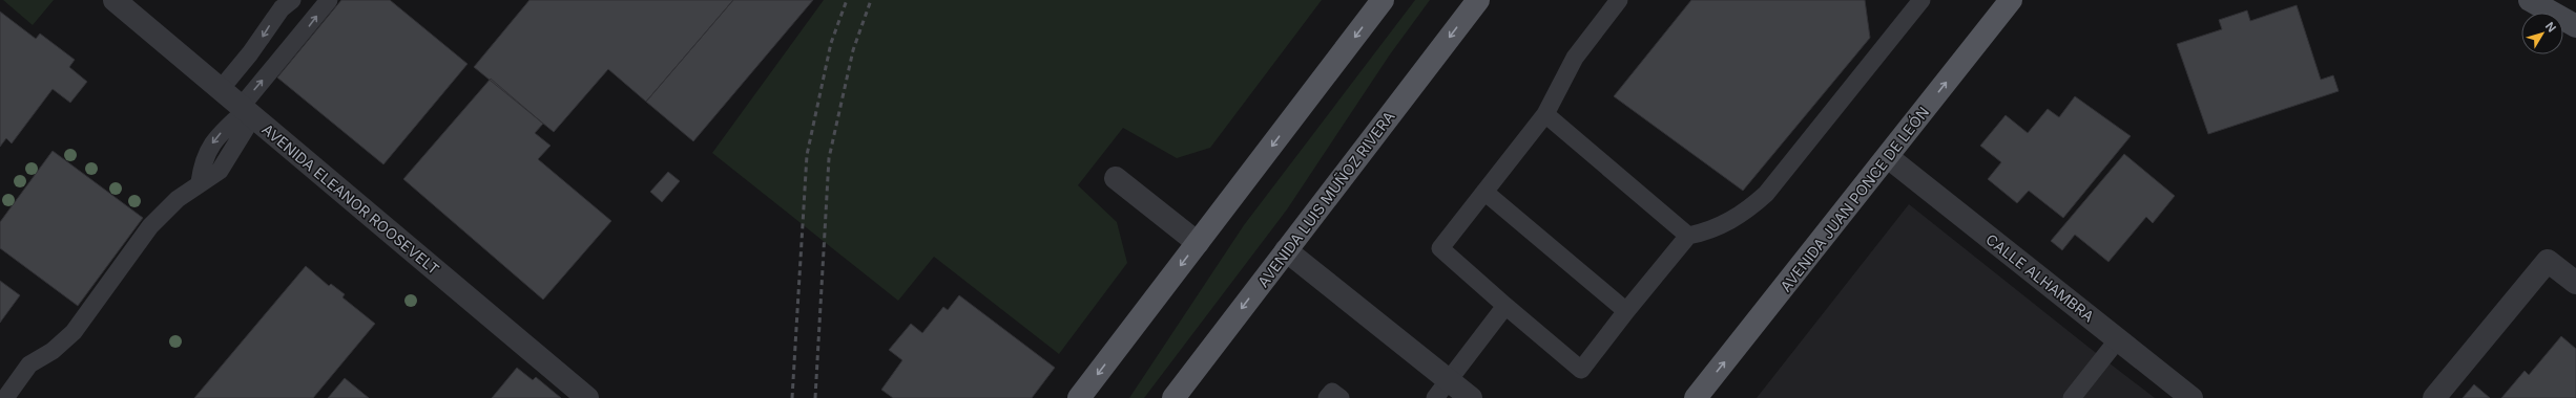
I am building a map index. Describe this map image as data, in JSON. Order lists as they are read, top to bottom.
{
  "streets": {
    "main road": ["AVENIDA LUIS MUÑOZ RIVERA", "AVENIDA JUAN PONCE DE LEÓN"],
    "street": ["AVENIDA ELEANOR ROOSEVELT", "CALLE ALHAMBRA"]
  },
  "crossings": [
    ["AVENIDA JUAN PONCE DE LEÓN", "CALLE ALHAMBRA"]
  ],
  "one_way": ["AVENIDA JUAN PONCE DE LEÓN"],
  "north": "top right"
}
